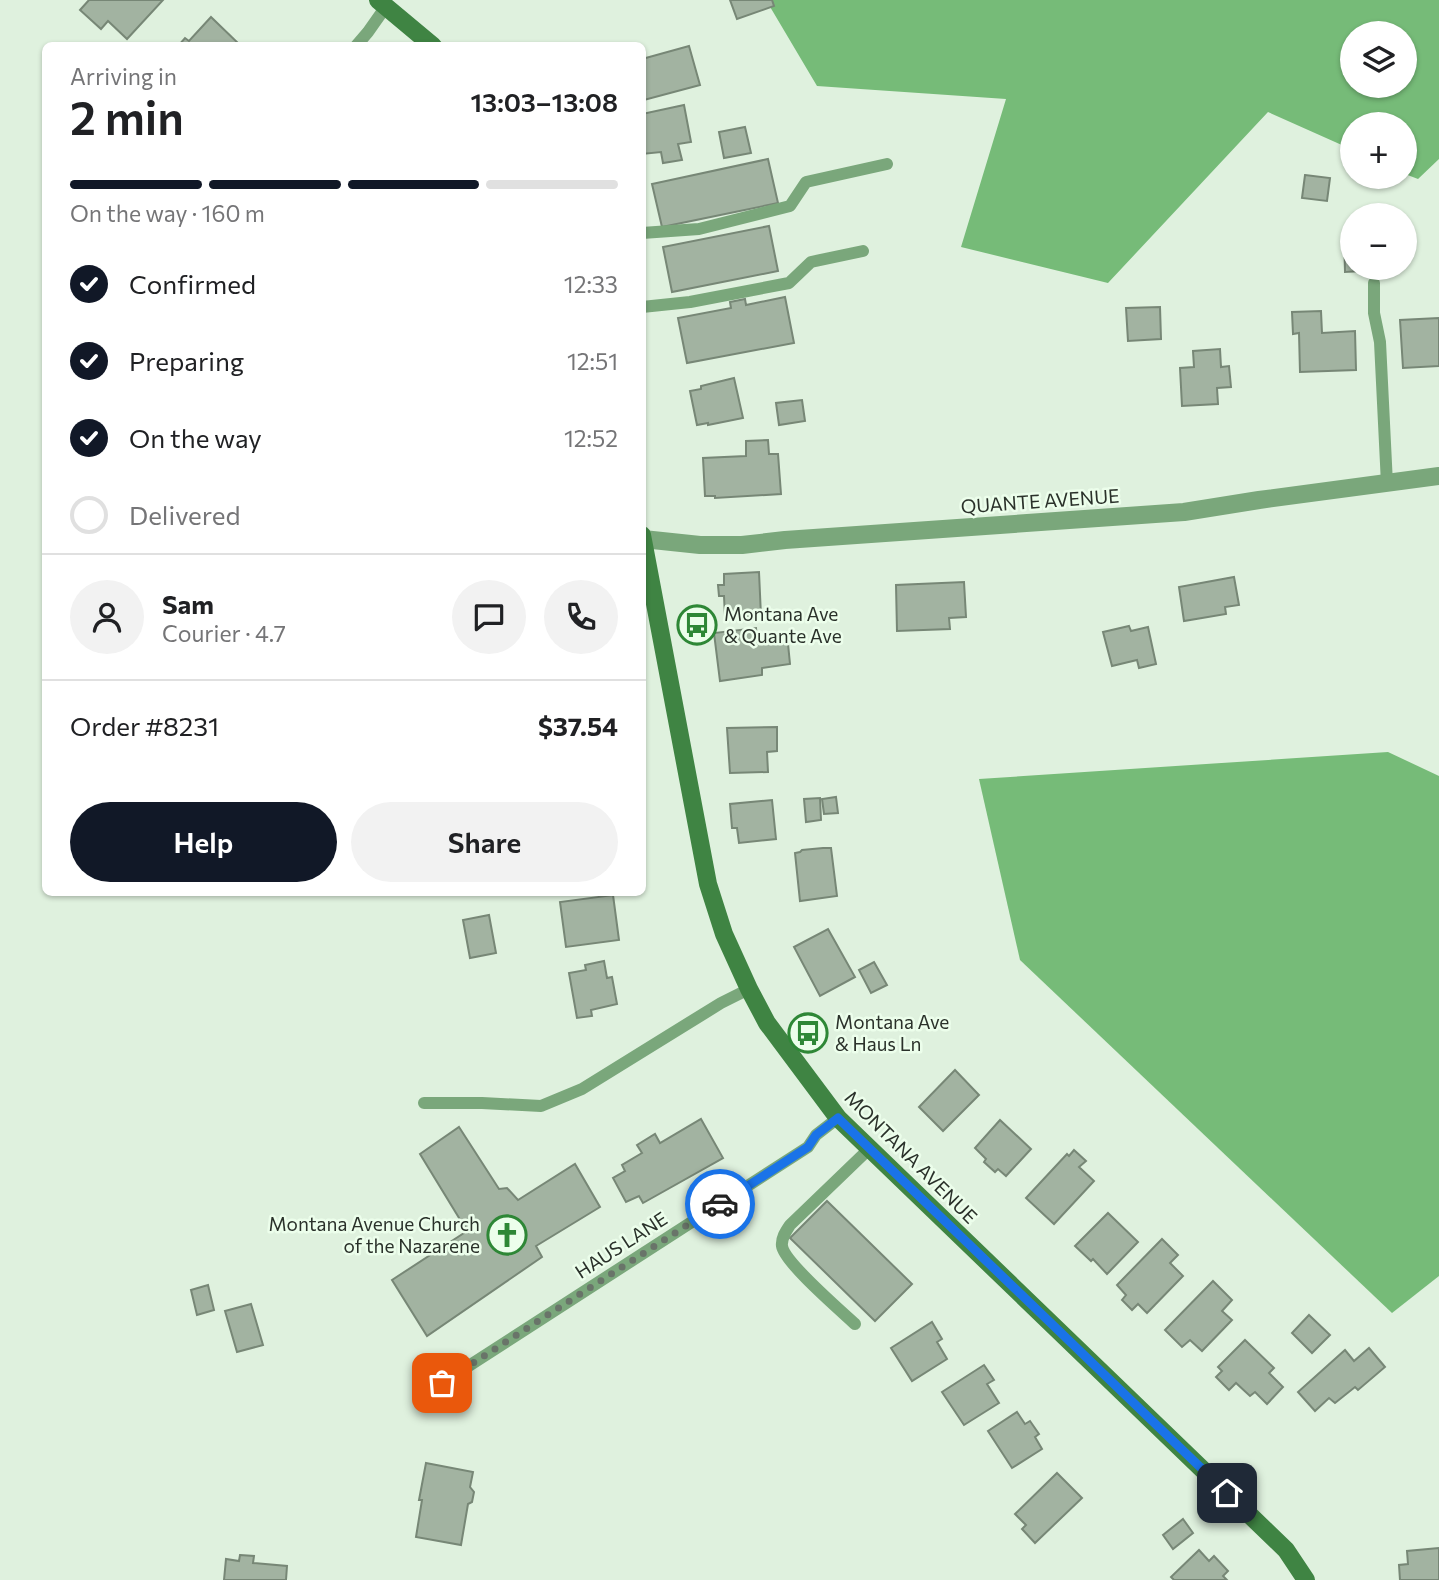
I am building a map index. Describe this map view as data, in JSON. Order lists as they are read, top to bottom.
{
  "streets": {
    "street": ["QUANTE AVENUE", "MONTANA AVENUE"],
    "lane": ["HAUS LANE"]
  },
  "crossings": [
    ["MONTANA AVENUE", "HAUS LANE"]
  ],
  "places": {
    "bus stop": ["Montana Ave & Quante Ave", "Montana Ave & Haus Ln"],
    "church": ["Montana Avenue Church of the Nazarene"]
  },
  "page": {
    "map_buttons": ["+", "−"],
    "heading": ["2 min", "Arriving in", "13:03–13:08"],
    "panel": [
      "Sam",
      "Courier · 4.7",
      "Order #8231",
      "$37.54"
    ],
    "bar": "On the way · 160 m",
    "list": [
      ["Confirmed", "12:33"],
      ["Preparing", "12:51"],
      ["On the way", "12:52"],
      "Delivered"
    ],
    "buttons": ["Help", "Share"]
  }
}
